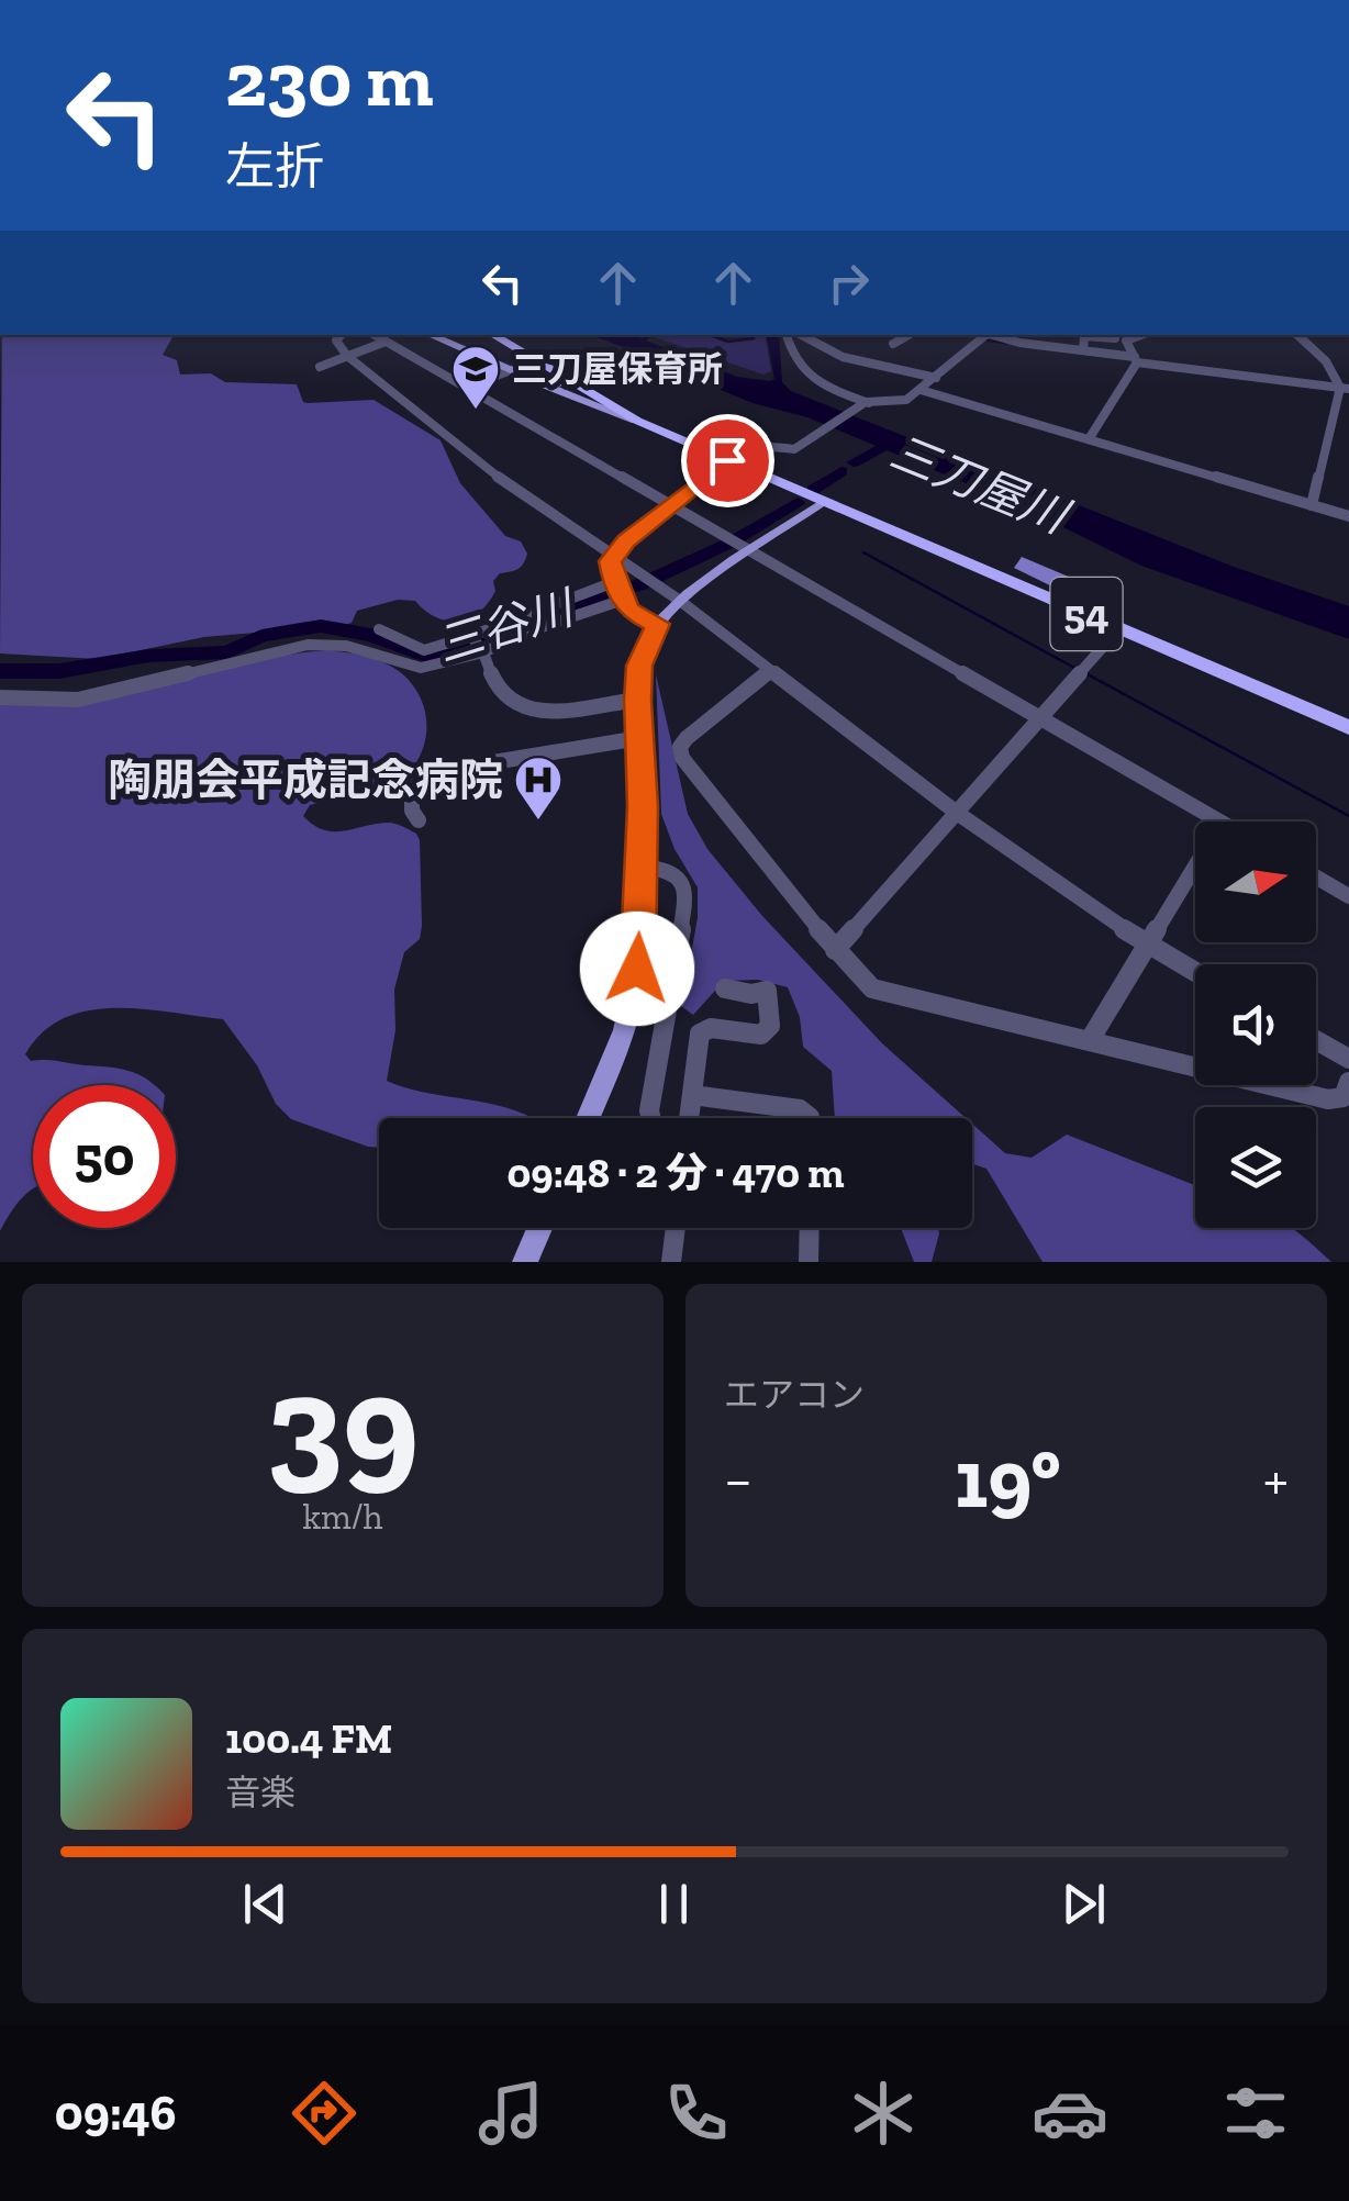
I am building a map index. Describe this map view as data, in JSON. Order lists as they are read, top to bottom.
{
  "streets": {
    "highway": ["54"]
  },
  "water": ["三刀屋川", "三谷川"],
  "places": {
    "school or university": ["三刀屋保育所"],
    "hospital": ["陶朋会平成記念病院"]
  },
  "north": "right",
  "page": {
    "turn": ["230 m", "左折"],
    "limit": "50",
    "trip": "09:48 · 2 分 · 470 m",
    "tile": [
      ["39", "km/h"],
      "エアコン"
    ],
    "heat": ["−", "19°", "+"],
    "song": ["100.4 FM", "音楽"],
    "tabs": "09:46"
  }
}
